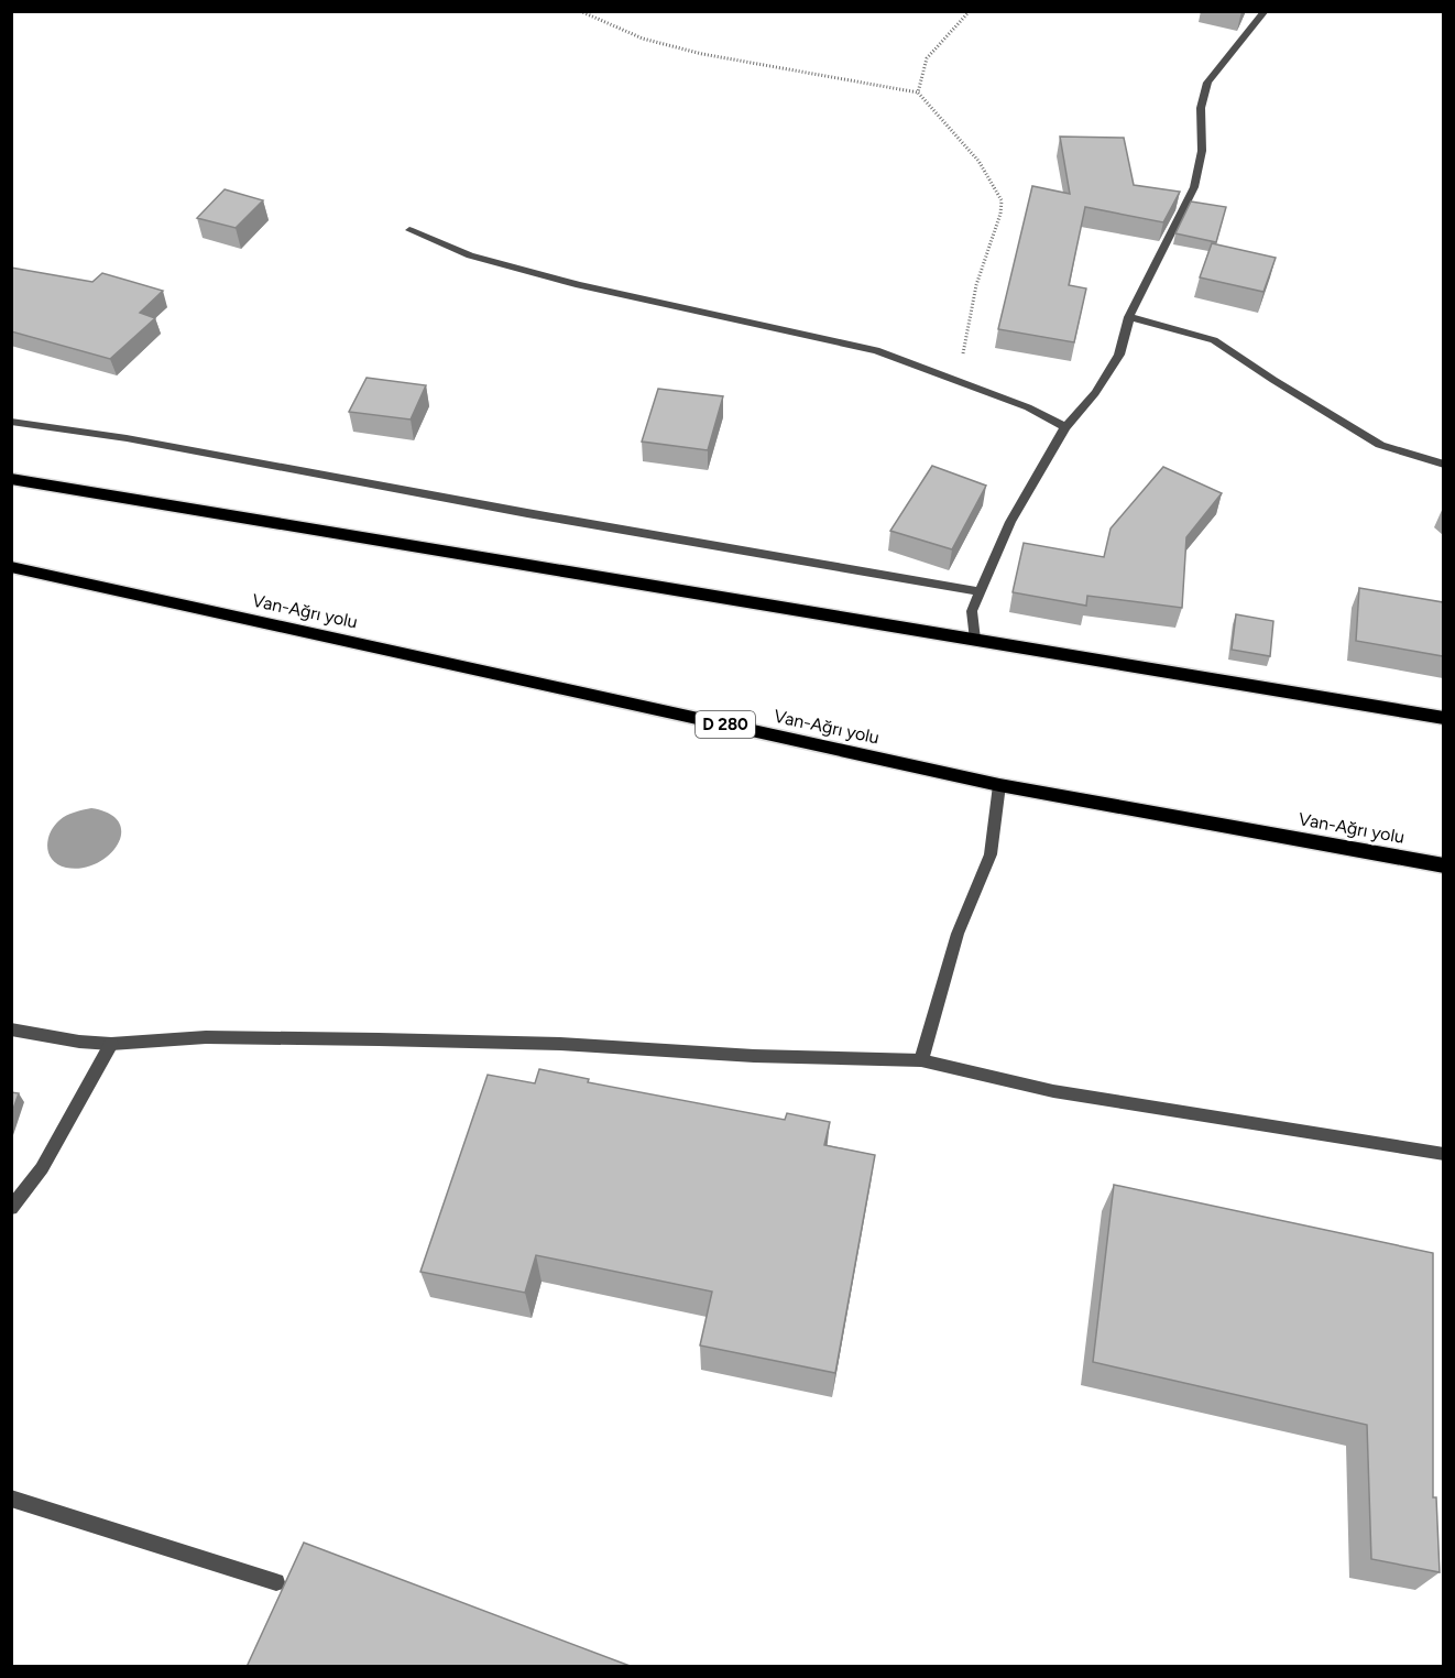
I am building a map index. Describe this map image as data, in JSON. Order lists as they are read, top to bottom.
{
  "streets": {
    "highway": ["Van-Ağrı yolu", "D 280"]
  }
}
